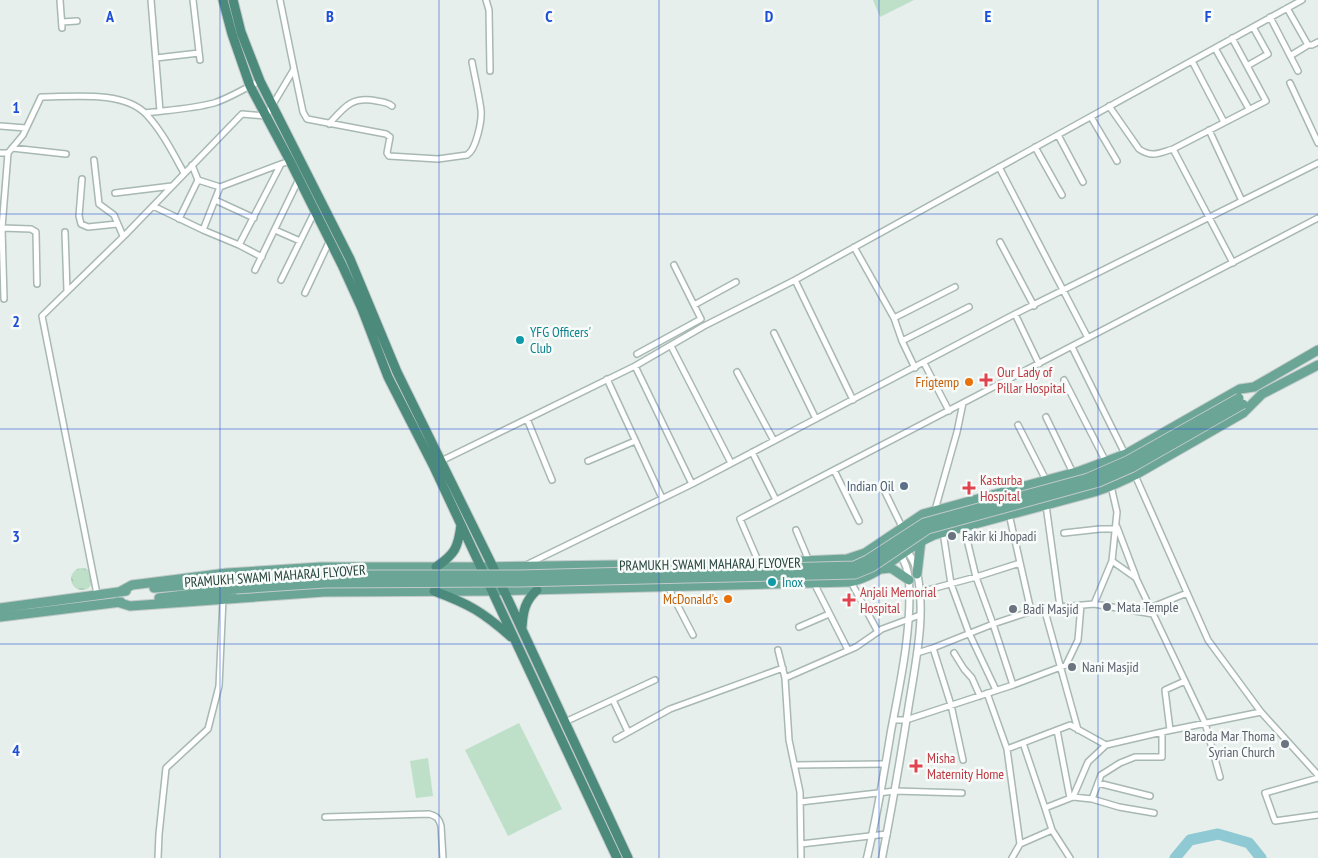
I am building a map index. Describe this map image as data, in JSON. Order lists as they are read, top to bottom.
{
  "streets": {
    "main road": ["PRAMUKH SWAMI MAHARAJ FLYOVER"]
  },
  "places": {
    "other": [
      "YFG Officers' Club",
      "Frigtemp",
      "Indian Oil",
      "Fakir ki Jhopadi",
      "Inox",
      "McDonald's",
      "Mata Temple",
      "Badi Masjid",
      "Nani Masjid",
      "Baroda Mar Thoma Syrian Church"
    ],
    "health": [
      "Our Lady of Pillar Hospital",
      "Kasturba Hospital",
      "Anjali Memorial Hospital",
      "Misha Maternity Home"
    ]
  },
  "grid": {
    "columns": [
      "A",
      "B",
      "C",
      "D",
      "E",
      "F"
    ],
    "rows": [
      "1",
      "2",
      "3",
      "4"
    ]
  }
}
